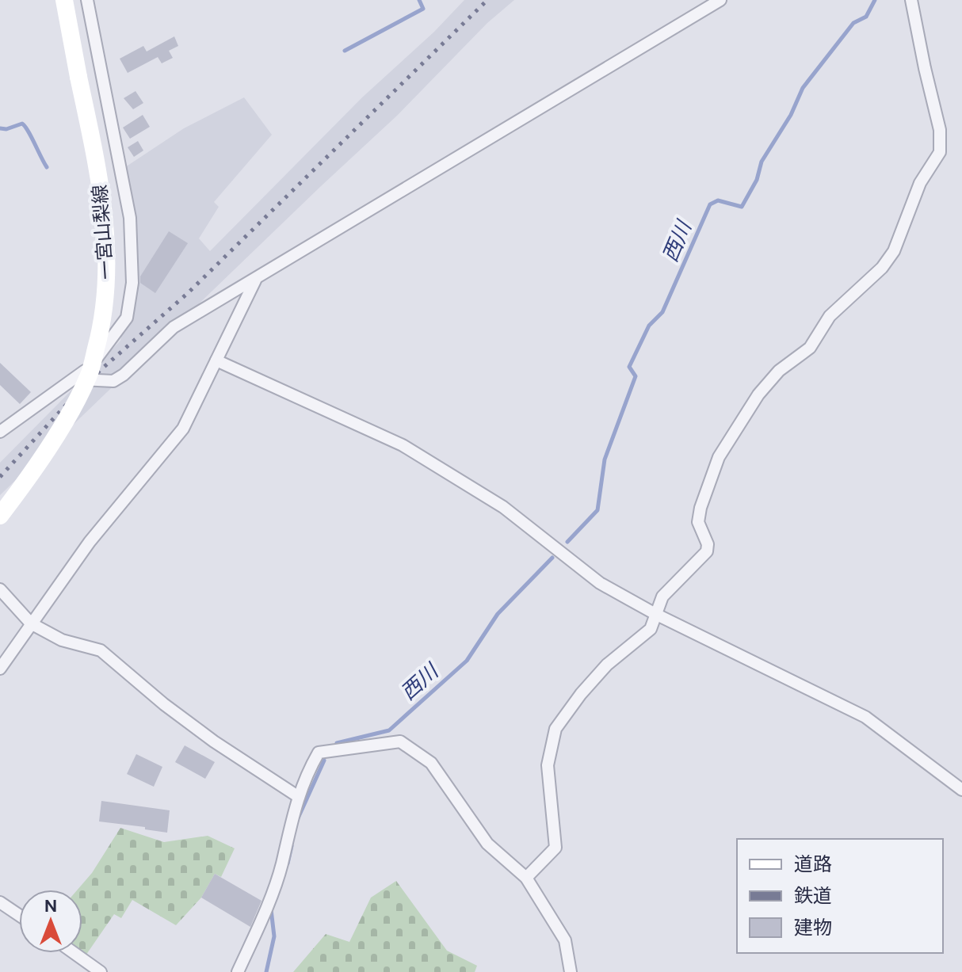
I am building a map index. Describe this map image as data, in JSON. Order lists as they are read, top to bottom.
{
  "streets": {
    "main road": ["一宮山梨線"]
  },
  "water": ["西川"],
  "legend": ["道路", "鉄道", "建物"],
  "north": "top"
}
